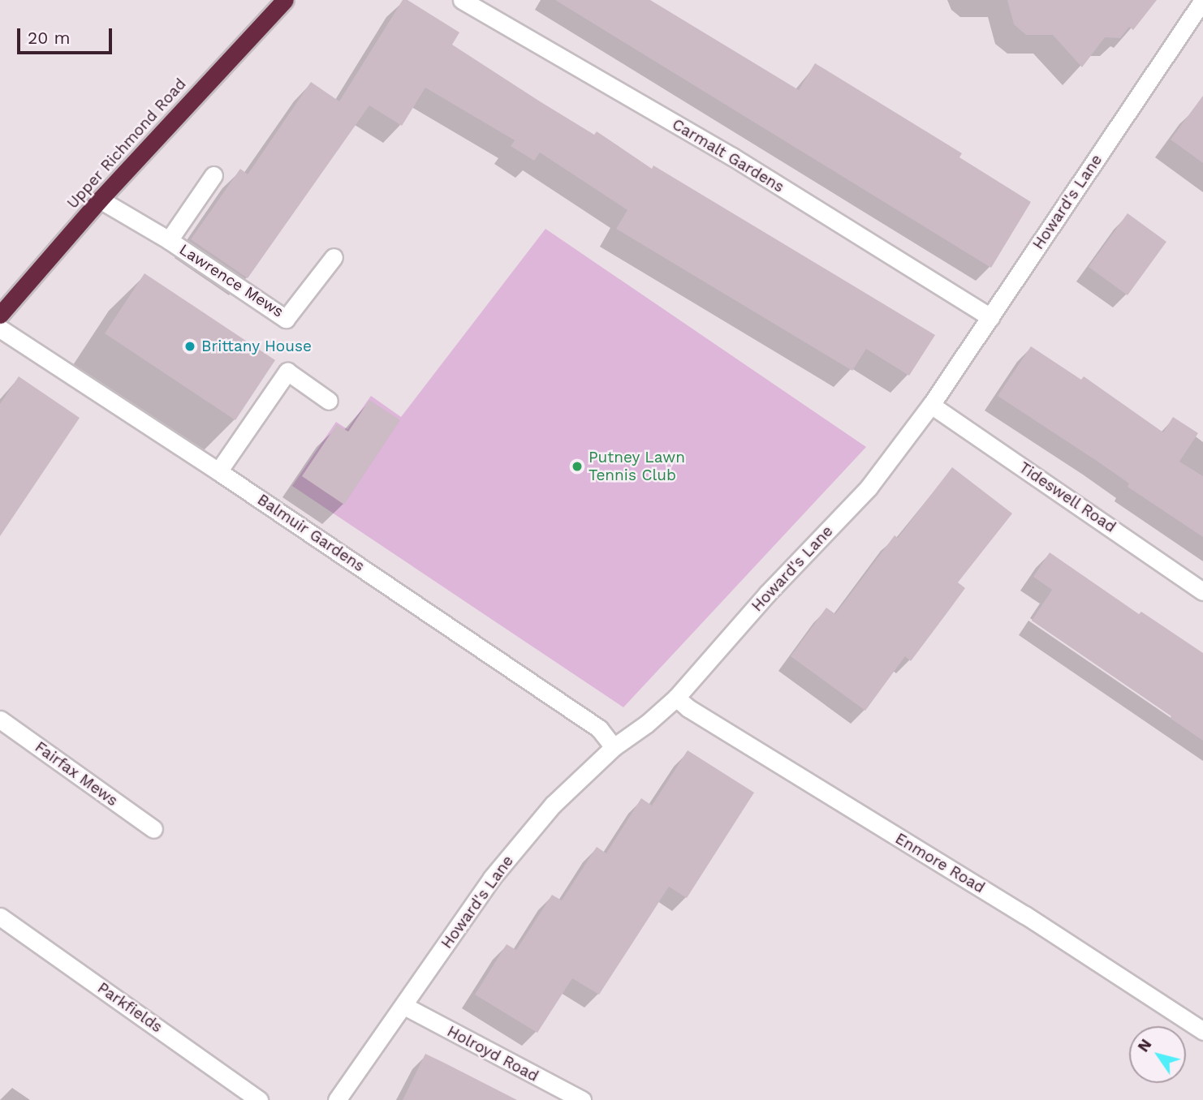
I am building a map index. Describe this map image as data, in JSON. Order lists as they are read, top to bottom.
{
  "streets": {
    "highway": ["Upper Richmond Road"],
    "street": [
      "Carmalt Gardens",
      "Howard's Lane",
      "Lawrence Mews",
      "Tideswell Road",
      "Balmuir Gardens",
      "Fairfax Mews",
      "Enmore Road",
      "Parkfields",
      "Holroyd Road"
    ]
  },
  "crossings": [
    ["Upper Richmond Road", "Lawrence Mews"],
    ["Carmalt Gardens", "Howard's Lane"],
    ["Howard's Lane", "Tideswell Road"],
    ["Howard's Lane", "Balmuir Gardens"],
    ["Howard's Lane", "Enmore Road"],
    ["Howard's Lane", "Holroyd Road"]
  ],
  "places": ["Brittany House", "Putney Lawn Tennis Club"],
  "scale_bar": "20 m",
  "north": "top left"
}
